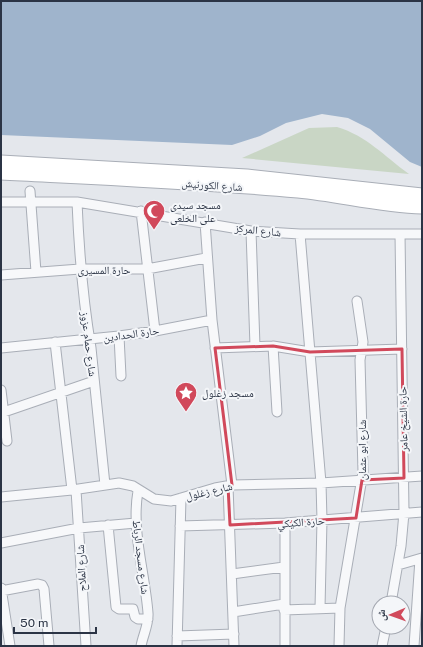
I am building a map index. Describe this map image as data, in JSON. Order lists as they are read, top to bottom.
{
  "streets": {
    "main road": ["شارع الكورنيش"],
    "street": [
      "شارع المركز",
      "حارة المسيرى",
      "حارة الحدادين",
      "شارع حمام عزوز",
      "حارة الشيخ عامر",
      "شارع ابو عثمان",
      "شارع زغلول",
      "حارة الكيكي",
      "شارع مسجد الرباط",
      "شارع الملاح"
    ]
  },
  "crossings": [
    ["شارع المركز", "شارع حمام عزوز"],
    ["شارع المركز", "حارة الشيخ عامر"],
    ["حارة المسيرى", "شارع حمام عزوز"],
    ["حارة الحدادين", "شارع حمام عزوز"],
    ["حارة الحدادين", "شارع الملاح"],
    ["شارع حمام عزوز", "شارع زغلول"],
    ["حارة الشيخ عامر", "شارع زغلول"],
    ["حارة الشيخ عامر", "حارة الكيكي"],
    ["شارع ابو عثمان", "شارع زغلول"],
    ["شارع ابو عثمان", "حارة الكيكي"],
    ["شارع زغلول", "شارع مسجد الرباط"],
    ["شارع زغلول", "شارع الملاح"]
  ],
  "places": {
    "mosque": ["مسجد سيدى على الخلعى"],
    "place": ["مسجد زغلول"]
  },
  "scale_bar": "50 m",
  "north": "left"
}
